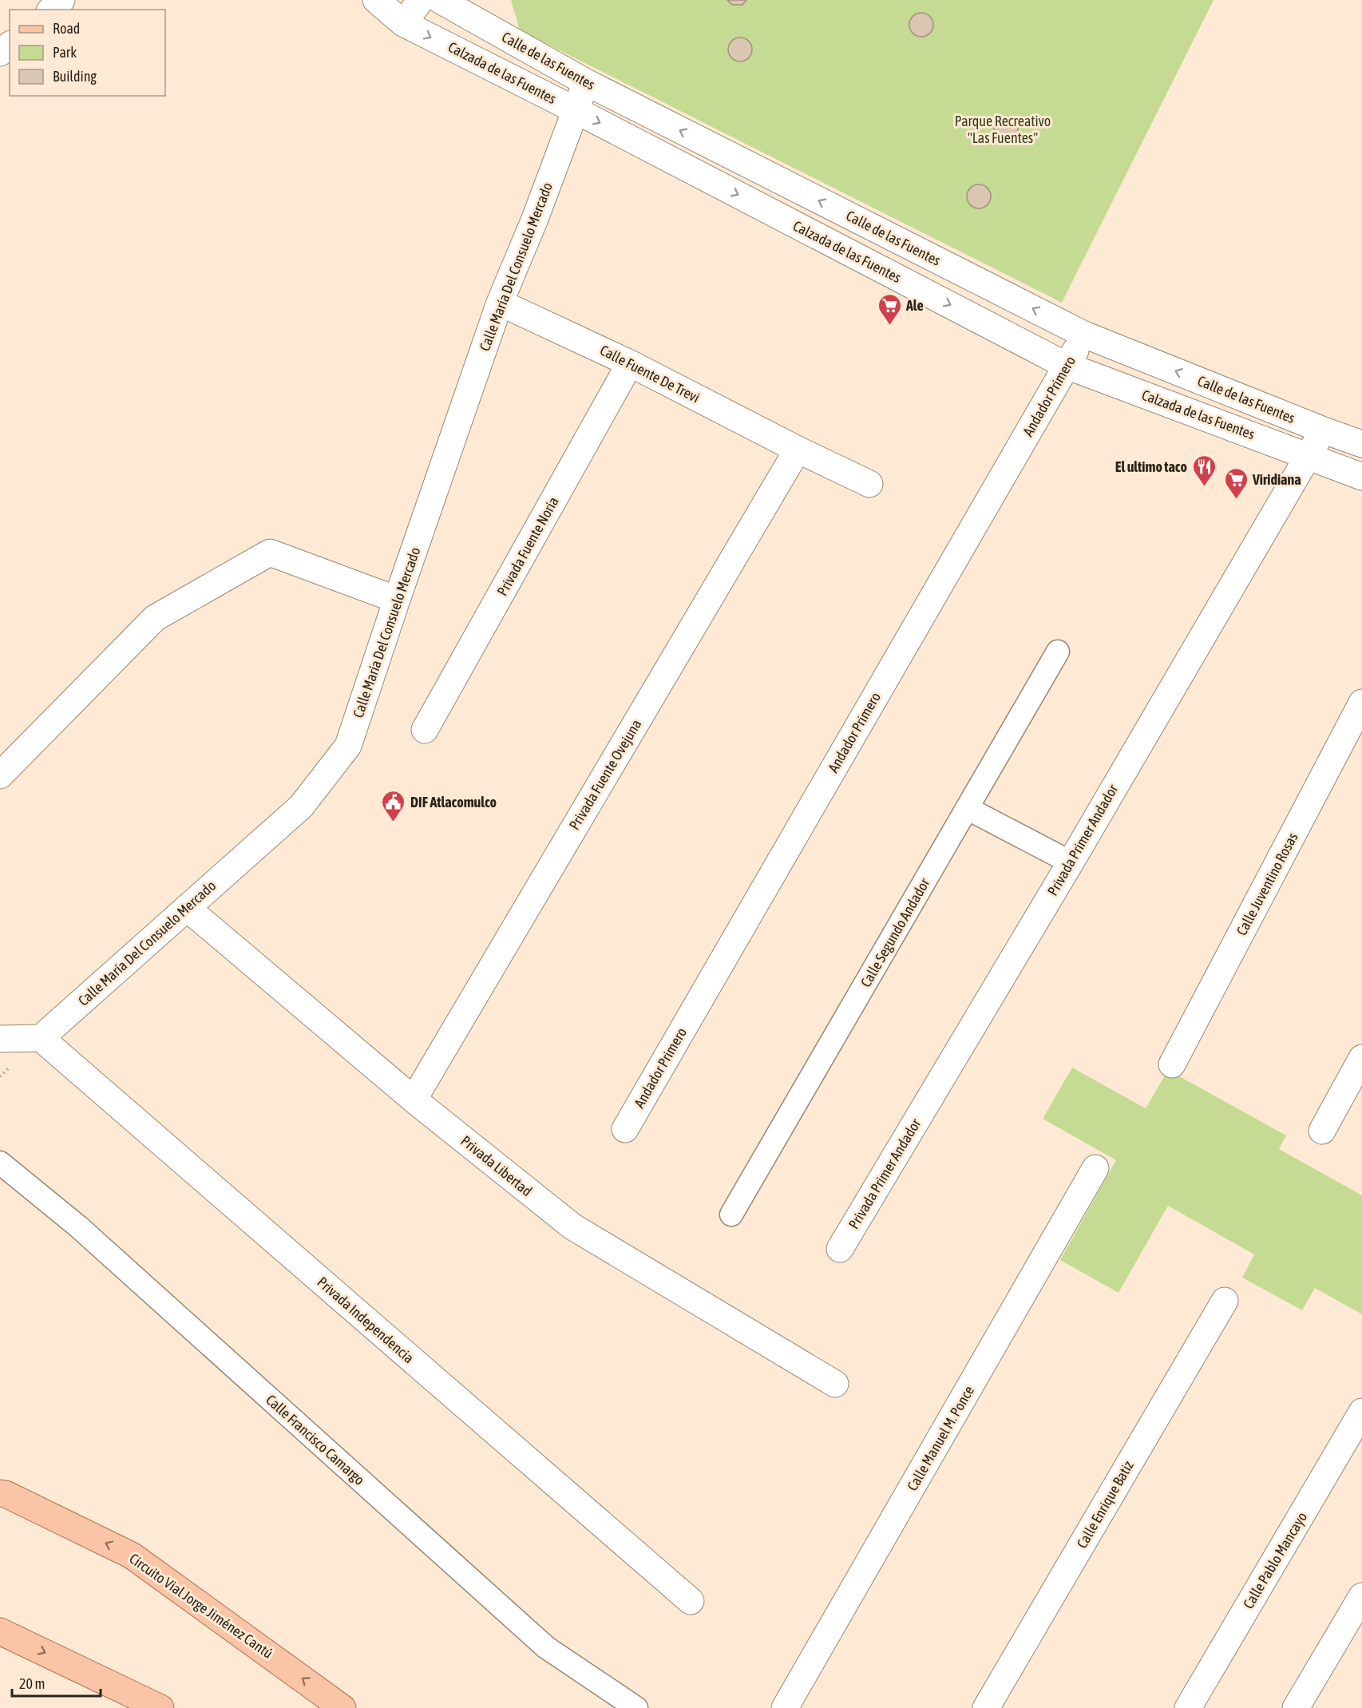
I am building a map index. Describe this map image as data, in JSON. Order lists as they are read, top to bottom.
{
  "streets": {
    "main road": ["Circuito Vial Jorge Jiménez Cantú"],
    "street": [
      "Calle de las Fuentes",
      "Calzada de las Fuentes",
      "Calle María Del Consuelo Mercado",
      "Calle Fuente De Trevi",
      "Andador Primero",
      "Privada Fuente Noria",
      "Privada Fuente Ovejuna",
      "Privada Primer Andador",
      "Calle Juventino Rosas",
      "Calle Segundo Andador",
      "Privada Libertad",
      "Privada Independencia",
      "Calle Manuel M. Ponce",
      "Calle Francisco Camargo",
      "Calle Enrique Batiz",
      "Calle Pablo Mancayo"
    ]
  },
  "crossings": [
    ["Calle de las Fuentes", "Calle María Del Consuelo Mercado"],
    ["Calle de las Fuentes", "Andador Primero"],
    ["Calle de las Fuentes", "Privada Primer Andador"],
    ["Calzada de las Fuentes", "Calle María Del Consuelo Mercado"],
    ["Calzada de las Fuentes", "Andador Primero"],
    ["Calzada de las Fuentes", "Privada Primer Andador"],
    ["Calle María Del Consuelo Mercado", "Calle Fuente De Trevi"],
    ["Calle María Del Consuelo Mercado", "Privada Libertad"],
    ["Calle María Del Consuelo Mercado", "Privada Independencia"],
    ["Calle Fuente De Trevi", "Privada Fuente Noria"],
    ["Calle Fuente De Trevi", "Privada Fuente Ovejuna"],
    ["Privada Fuente Ovejuna", "Privada Libertad"]
  ],
  "one_way": ["Calle de las Fuentes", "Calzada de las Fuentes"],
  "parks": ["Parque Recreativo \"Las Fuentes\""],
  "places": {
    "supermarket": ["Ale", "Viridiana"],
    "restaurant": ["El ultimo taco"],
    "public building": ["DIF Atlacomulco"]
  },
  "legend": ["Road", "Park", "Building"],
  "scale_bar": "20 m"
}
